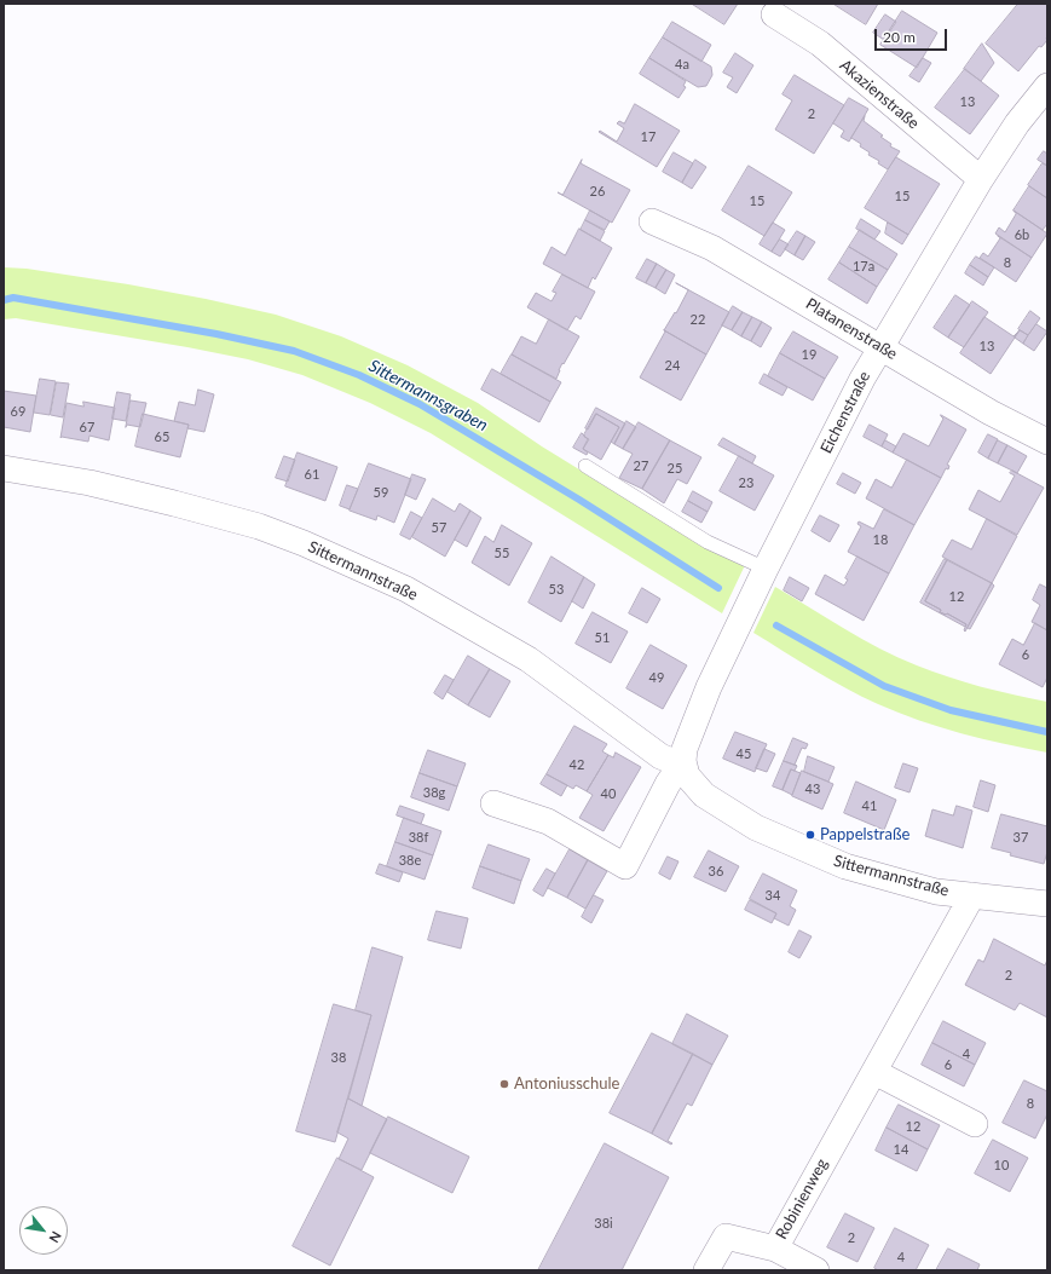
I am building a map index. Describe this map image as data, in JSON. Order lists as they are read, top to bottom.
{
  "streets": {
    "street": [
      "Akazienstraße",
      "Platanenstraße",
      "Eichenstraße",
      "Sittermannstraße",
      "Robinienweg"
    ]
  },
  "crossings": [
    ["Akazienstraße", "Eichenstraße"],
    ["Platanenstraße", "Eichenstraße"],
    ["Eichenstraße", "Sittermannstraße"],
    ["Sittermannstraße", "Robinienweg"]
  ],
  "water": ["Sittermannsgraben"],
  "places": ["Pappelstraße", "Antoniusschule"],
  "house_numbers": [
    "4a",
    "13",
    "2",
    "17",
    "26",
    "15",
    "15",
    "6b",
    "8",
    "17a",
    "22",
    "13",
    "19",
    "24",
    "69",
    "67",
    "65",
    "27",
    "25",
    "61",
    "23",
    "59",
    "57",
    "18",
    "55",
    "53",
    "12",
    "51",
    "6",
    "49",
    "45",
    "42",
    "43",
    "38g",
    "40",
    "41",
    "38f",
    "37",
    "38e",
    "36",
    "34",
    "2",
    "4",
    "38",
    "6",
    "8",
    "12",
    "14",
    "10",
    "38i",
    "2",
    "4"
  ],
  "scale_bar": "20 m",
  "north": "bottom right"
}
